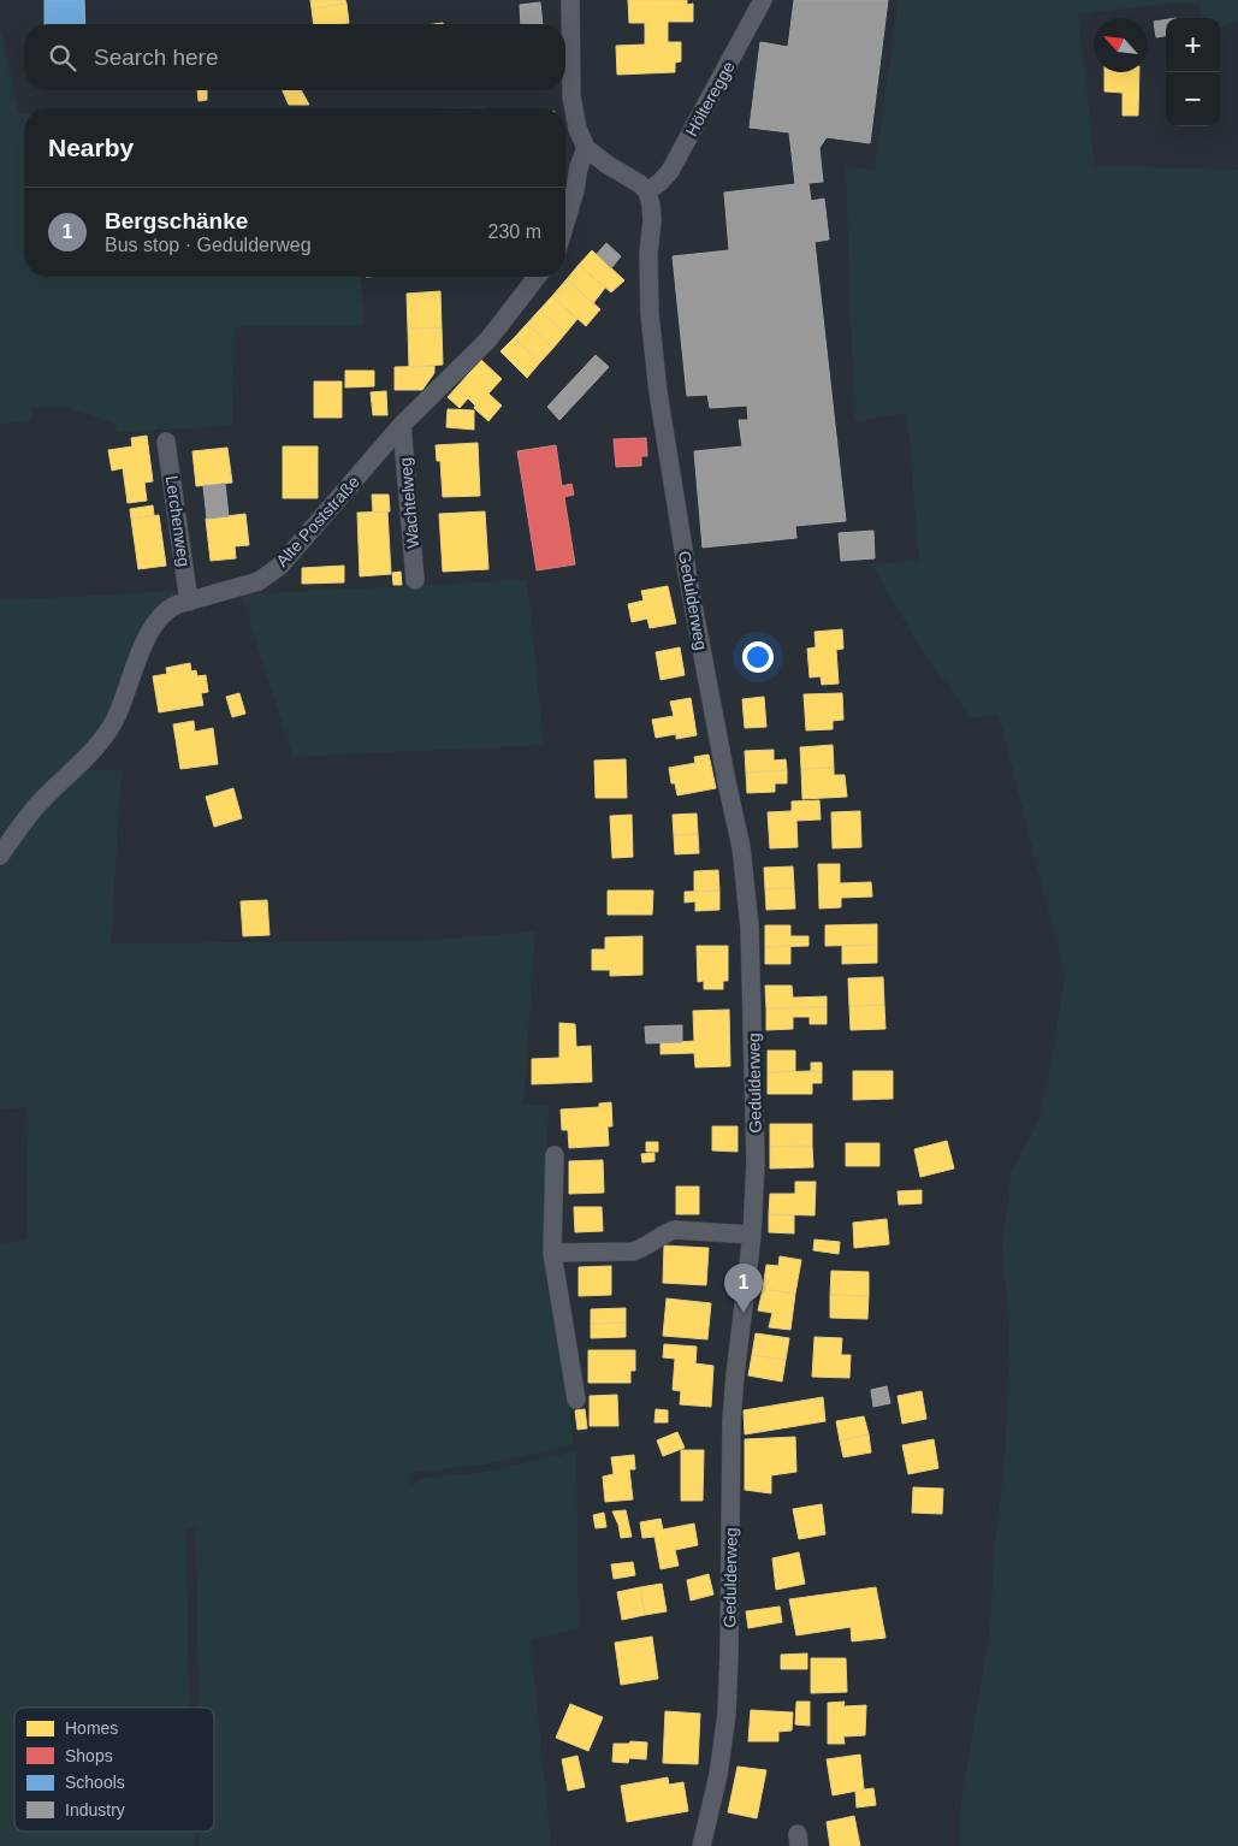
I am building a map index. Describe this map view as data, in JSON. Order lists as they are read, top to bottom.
{
  "streets": {
    "street": [
      "Hölteregge",
      "Wachtelweg",
      "Lerchenweg",
      "Alte Poststraße",
      "Gedulderweg"
    ]
  },
  "crossings": [
    ["Hölteregge", "Gedulderweg"],
    ["Wachtelweg", "Alte Poststraße"],
    ["Lerchenweg", "Alte Poststraße"]
  ],
  "legend": [
    "Homes",
    "Shops",
    "Schools",
    "Industry"
  ],
  "north": "top left",
  "page": {
    "map_buttons": ["+", "−"],
    "search": "Search here",
    "heading": "Nearby",
    "list": [
      {
        "mark": "1",
        "name": "Bergschänke",
        "note": "Bus stop · Gedulderweg",
        "value": "230 m"
      }
    ],
    "pins": "1"
  }
}
